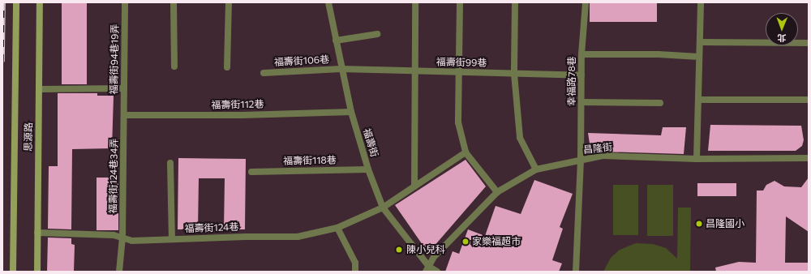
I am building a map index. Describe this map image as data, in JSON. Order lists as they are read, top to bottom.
{
  "streets": {
    "main road": ["思源路"],
    "street": [
      "福壽街94巷19弄",
      "福壽街106巷",
      "福壽街99巷",
      "幸福路78巷",
      "福壽街112巷",
      "福壽街",
      "昌隆街",
      "福壽街118巷",
      "福壽街124巷34弄",
      "福壽街124巷"
    ]
  },
  "crossings": [
    ["福壽街94巷19弄", "福壽街112巷"],
    ["福壽街94巷19弄", "福壽街124巷34弄"],
    ["福壽街106巷", "福壽街99巷"],
    ["福壽街106巷", "福壽街"],
    ["福壽街99巷", "幸福路78巷"],
    ["福壽街99巷", "福壽街"],
    ["幸福路78巷", "昌隆街"],
    ["福壽街112巷", "福壽街"],
    ["福壽街112巷", "福壽街124巷34弄"],
    ["思源路", "福壽街124巷"],
    ["福壽街", "昌隆街"],
    ["福壽街", "福壽街118巷"],
    ["福壽街", "福壽街124巷"],
    ["福壽街124巷34弄", "福壽街124巷"]
  ],
  "places": ["昌隆國小", "家樂福超市", "陳小兒科"],
  "north": "bottom"
}
